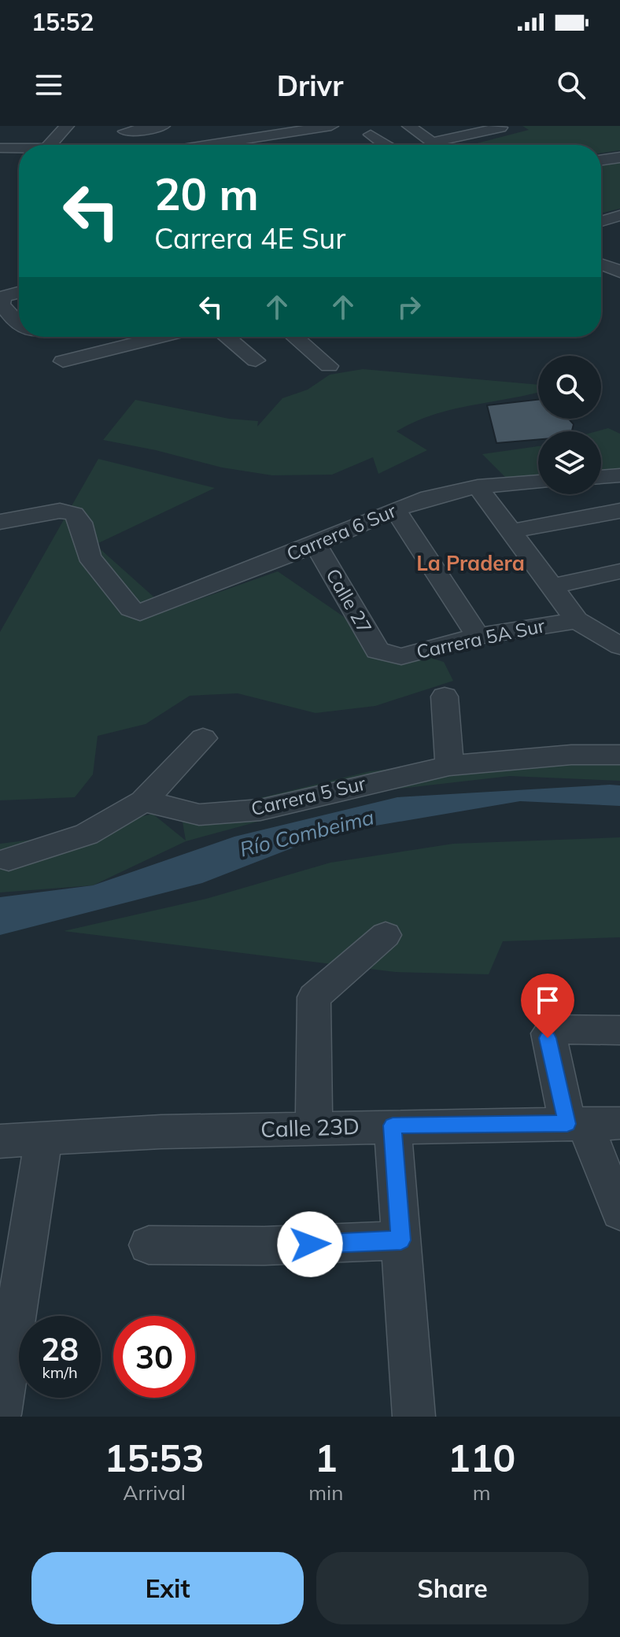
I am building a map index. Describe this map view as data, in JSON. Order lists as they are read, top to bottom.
{
  "streets": {
    "street": [
      "Carrera 6 Sur",
      "Calle 27",
      "Carrera 5A Sur",
      "Carrera 5 Sur",
      "Calle 23D"
    ]
  },
  "crossings": [
    ["Carrera 6 Sur", "Calle 27"],
    ["Calle 27", "Carrera 5A Sur"]
  ],
  "districts": ["La Pradera"],
  "water": ["Río Combeima"],
  "page": {
    "status": "15:52",
    "header": "Drivr",
    "turn": ["20 m", "Carrera 4E Sur"],
    "speed": "28 km/h",
    "limit": "30",
    "eta": [
      "15:53",
      "Arrival",
      "1",
      "min",
      "110",
      "m"
    ],
    "buttons": ["Exit", "Share"]
  }
}
